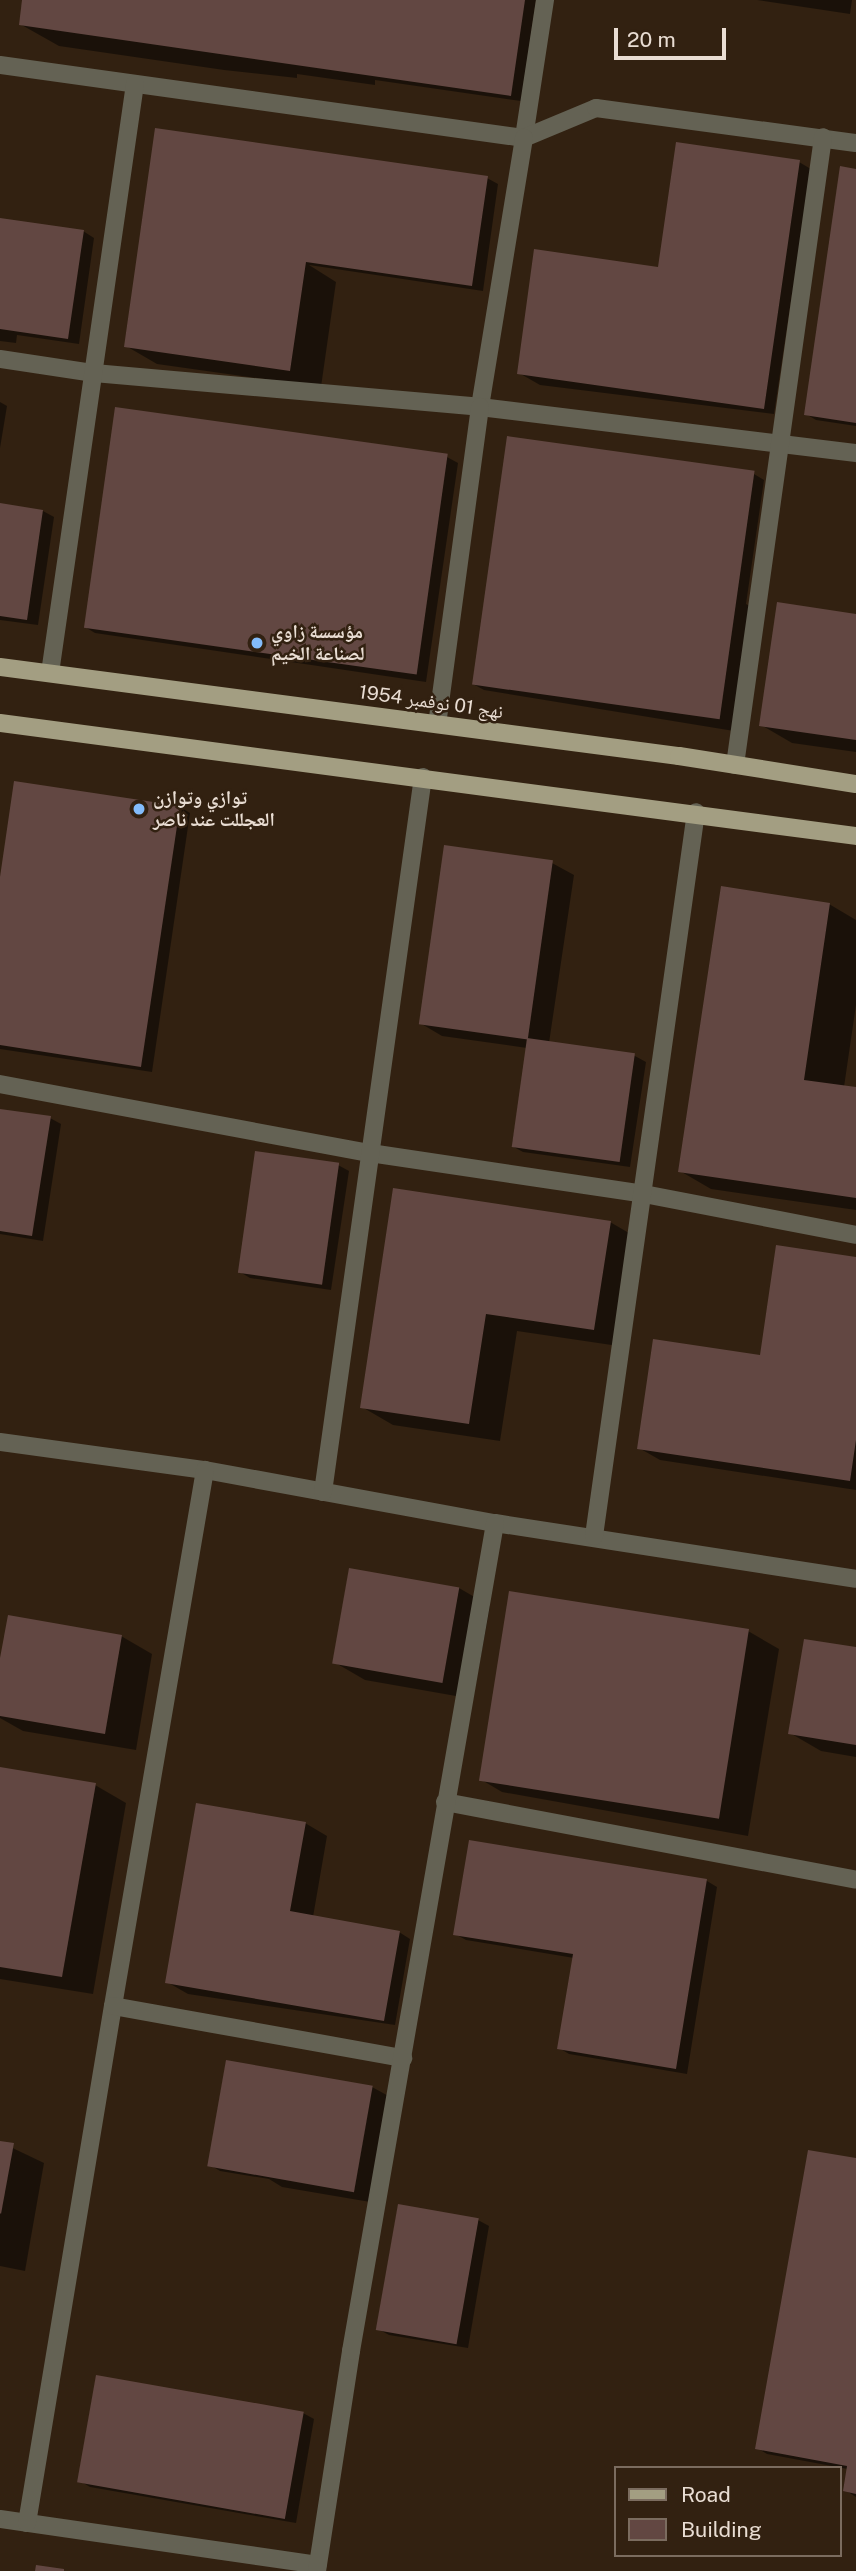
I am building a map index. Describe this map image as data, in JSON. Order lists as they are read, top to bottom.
{
  "streets": {
    "main road": ["نهج 01 نوفمبر 1954"]
  },
  "places": ["مؤسسة زاوي لصناعة الخيم", "توازي وتوازن العجللت عند ناصر"],
  "legend": ["Road", "Building"],
  "scale_bar": "20 m"
}
